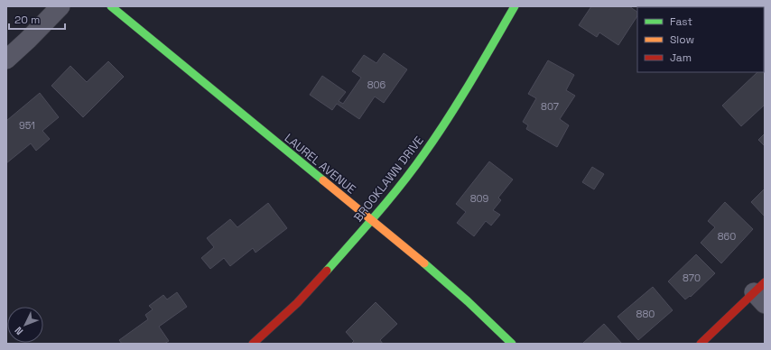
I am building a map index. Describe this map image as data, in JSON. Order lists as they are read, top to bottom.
{
  "streets": {
    "street": ["LAUREL AVENUE", "BROOKLAWN DRIVE"]
  },
  "crossings": [
    ["LAUREL AVENUE", "BROOKLAWN DRIVE"]
  ],
  "house_numbers": [
    "806",
    "807",
    "951",
    "809",
    "860",
    "870",
    "880"
  ],
  "legend": ["Fast", "Slow", "Jam"],
  "scale_bar": "20 m",
  "north": "bottom left"
}
